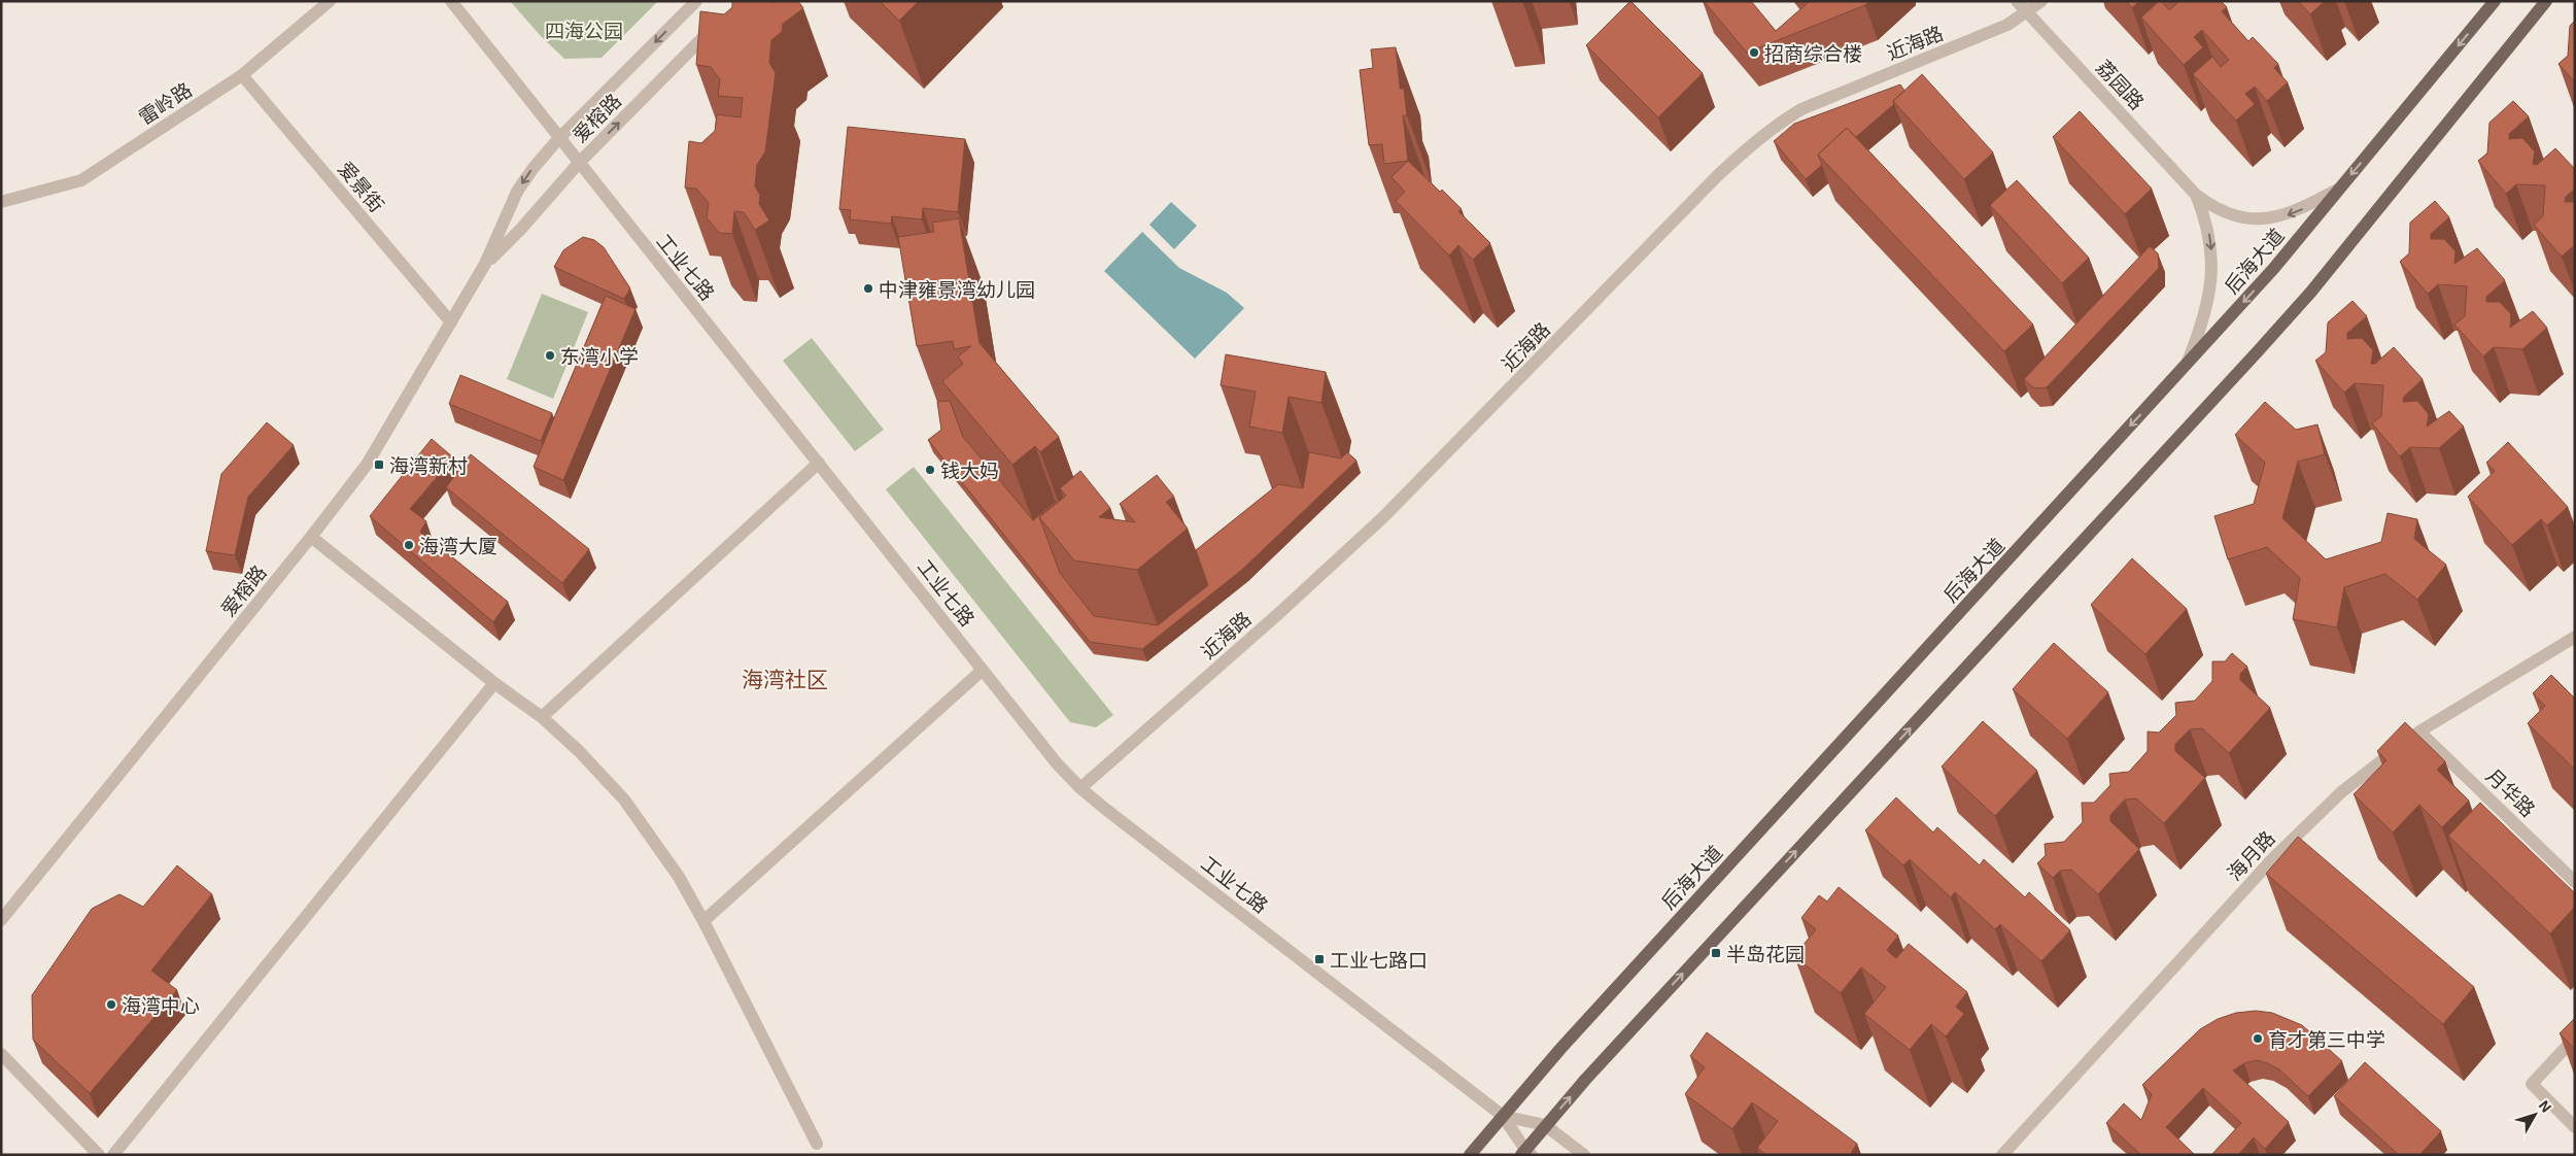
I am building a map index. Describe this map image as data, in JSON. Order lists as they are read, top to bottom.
{
  "streets": {
    "main road": ["后海大道"],
    "street": [
      "近海路",
      "荔园路",
      "雷岭路",
      "爱榕路",
      "爱景街",
      "工业七路",
      "月华路",
      "海月路"
    ]
  },
  "crossings": [
    ["近海路", "荔园路"],
    ["近海路", "工业七路"],
    ["荔园路", "后海大道"],
    ["雷岭路", "爱景街"],
    ["爱榕路", "爱景街"],
    ["爱榕路", "工业七路"],
    ["后海大道", "工业七路"],
    ["月华路", "海月路"]
  ],
  "districts": ["海湾社区"],
  "parks": ["四海公园"],
  "places": {
    "other": [
      "招商综合楼",
      "中津雍景湾幼儿园",
      "东湾小学",
      "钱大妈",
      "海湾大厦",
      "海湾中心",
      "育才第三中学"
    ],
    "transit": ["海湾新村", "半岛花园", "工业七路口"]
  },
  "north": "top right"
}
